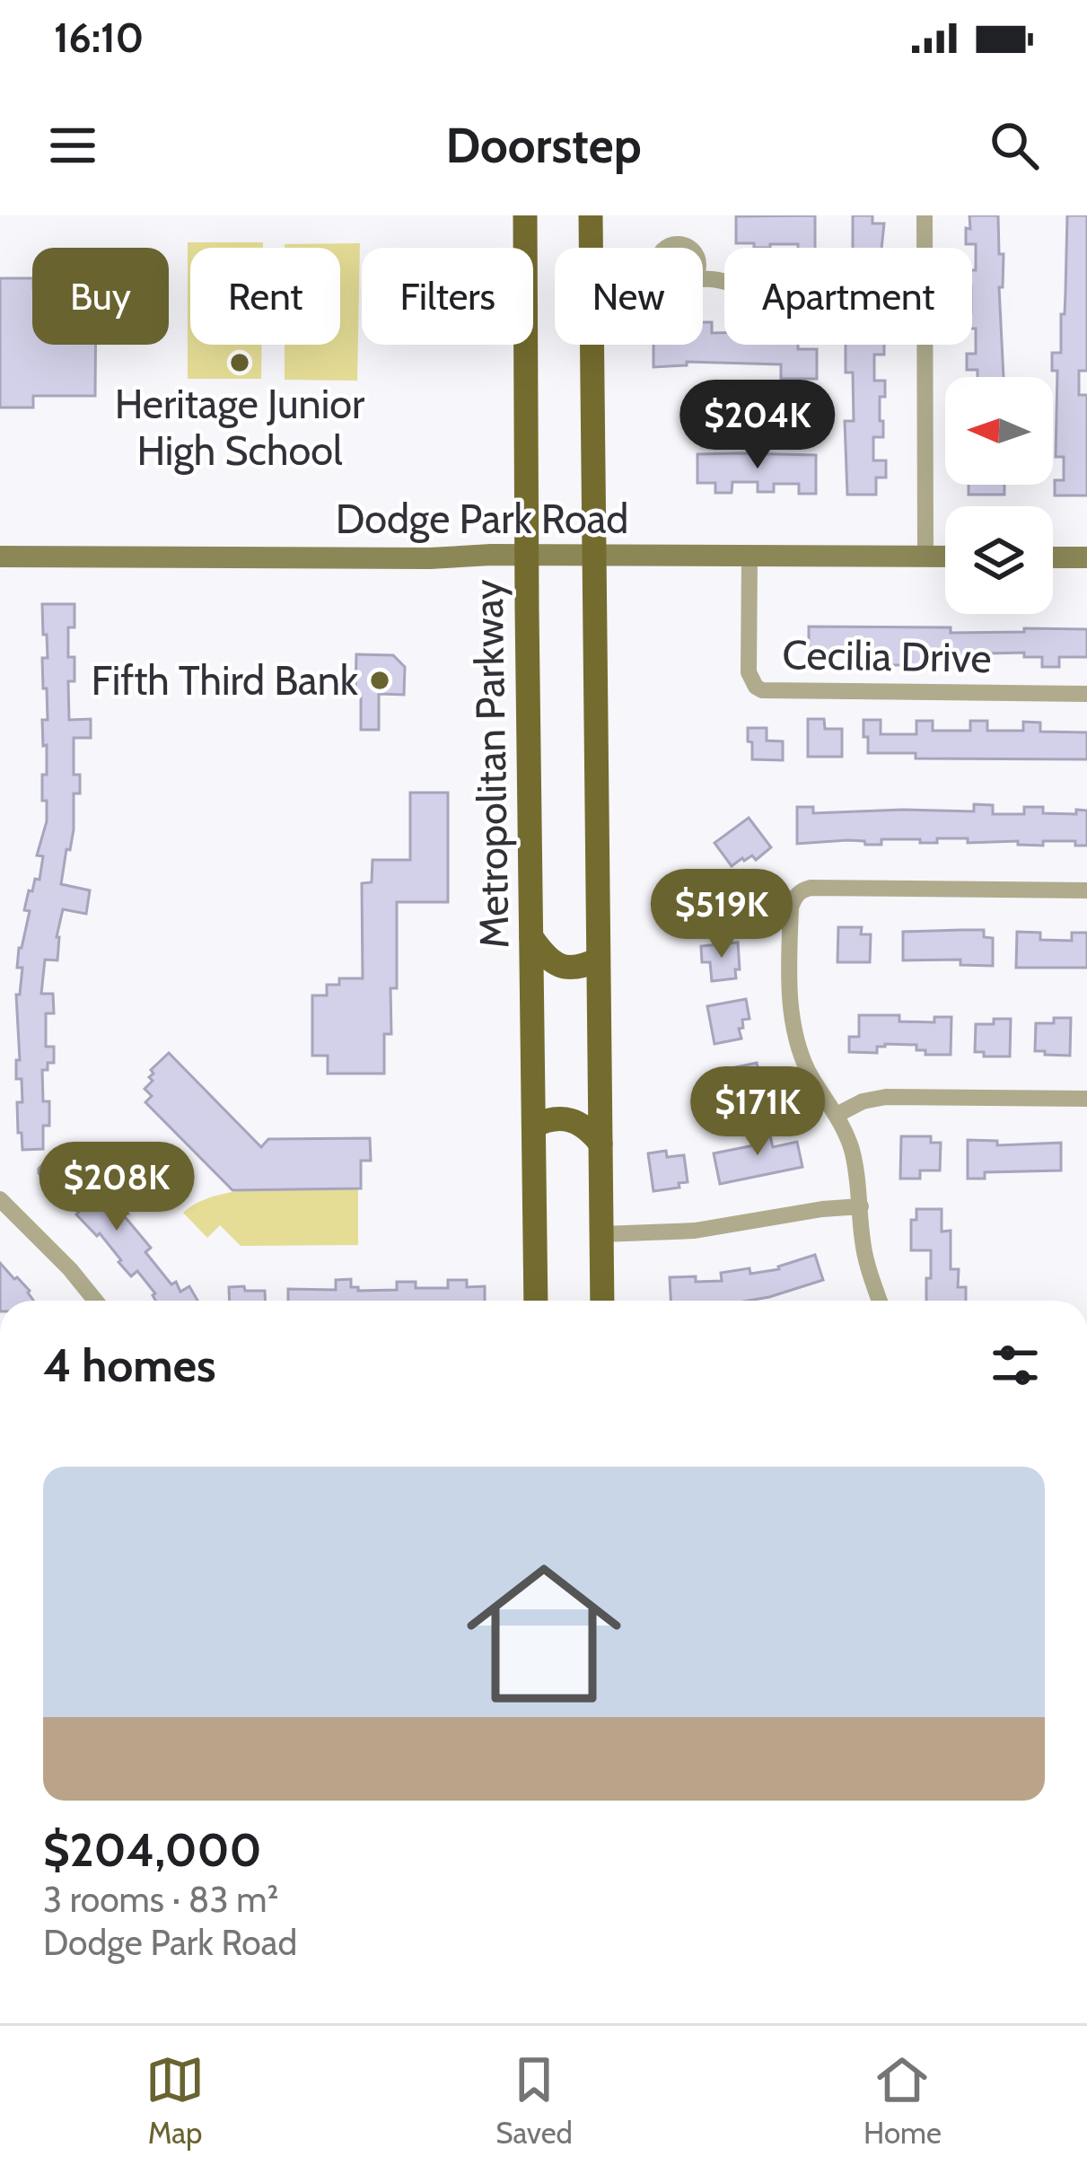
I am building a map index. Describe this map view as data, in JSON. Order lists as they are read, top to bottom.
{
  "streets": {
    "main road": ["Metropolitan Parkway"],
    "street": ["Dodge Park Road", "Cecilia Drive"]
  },
  "crossings": [
    ["Dodge Park Road", "Cecilia Drive"],
    ["Dodge Park Road", "Metropolitan Parkway"]
  ],
  "places": ["Heritage Junior High School", "Fifth Third Bank"],
  "north": "left",
  "page": {
    "status": "16:10",
    "header": "Doorstep",
    "chip": [
      "Buy",
      "Rent",
      "Filters",
      "New",
      "Apartment"
    ],
    "price": [
      "$204K",
      "$519K",
      "$171K",
      "$208K"
    ],
    "heading": "4 homes",
    "list": [
      {
        "name": "$204,000",
        "note": "3 rooms · 83 m² · Dodge Park Road"
      }
    ],
    "tabs": ["Map", "Saved", "Home"]
  }
}
